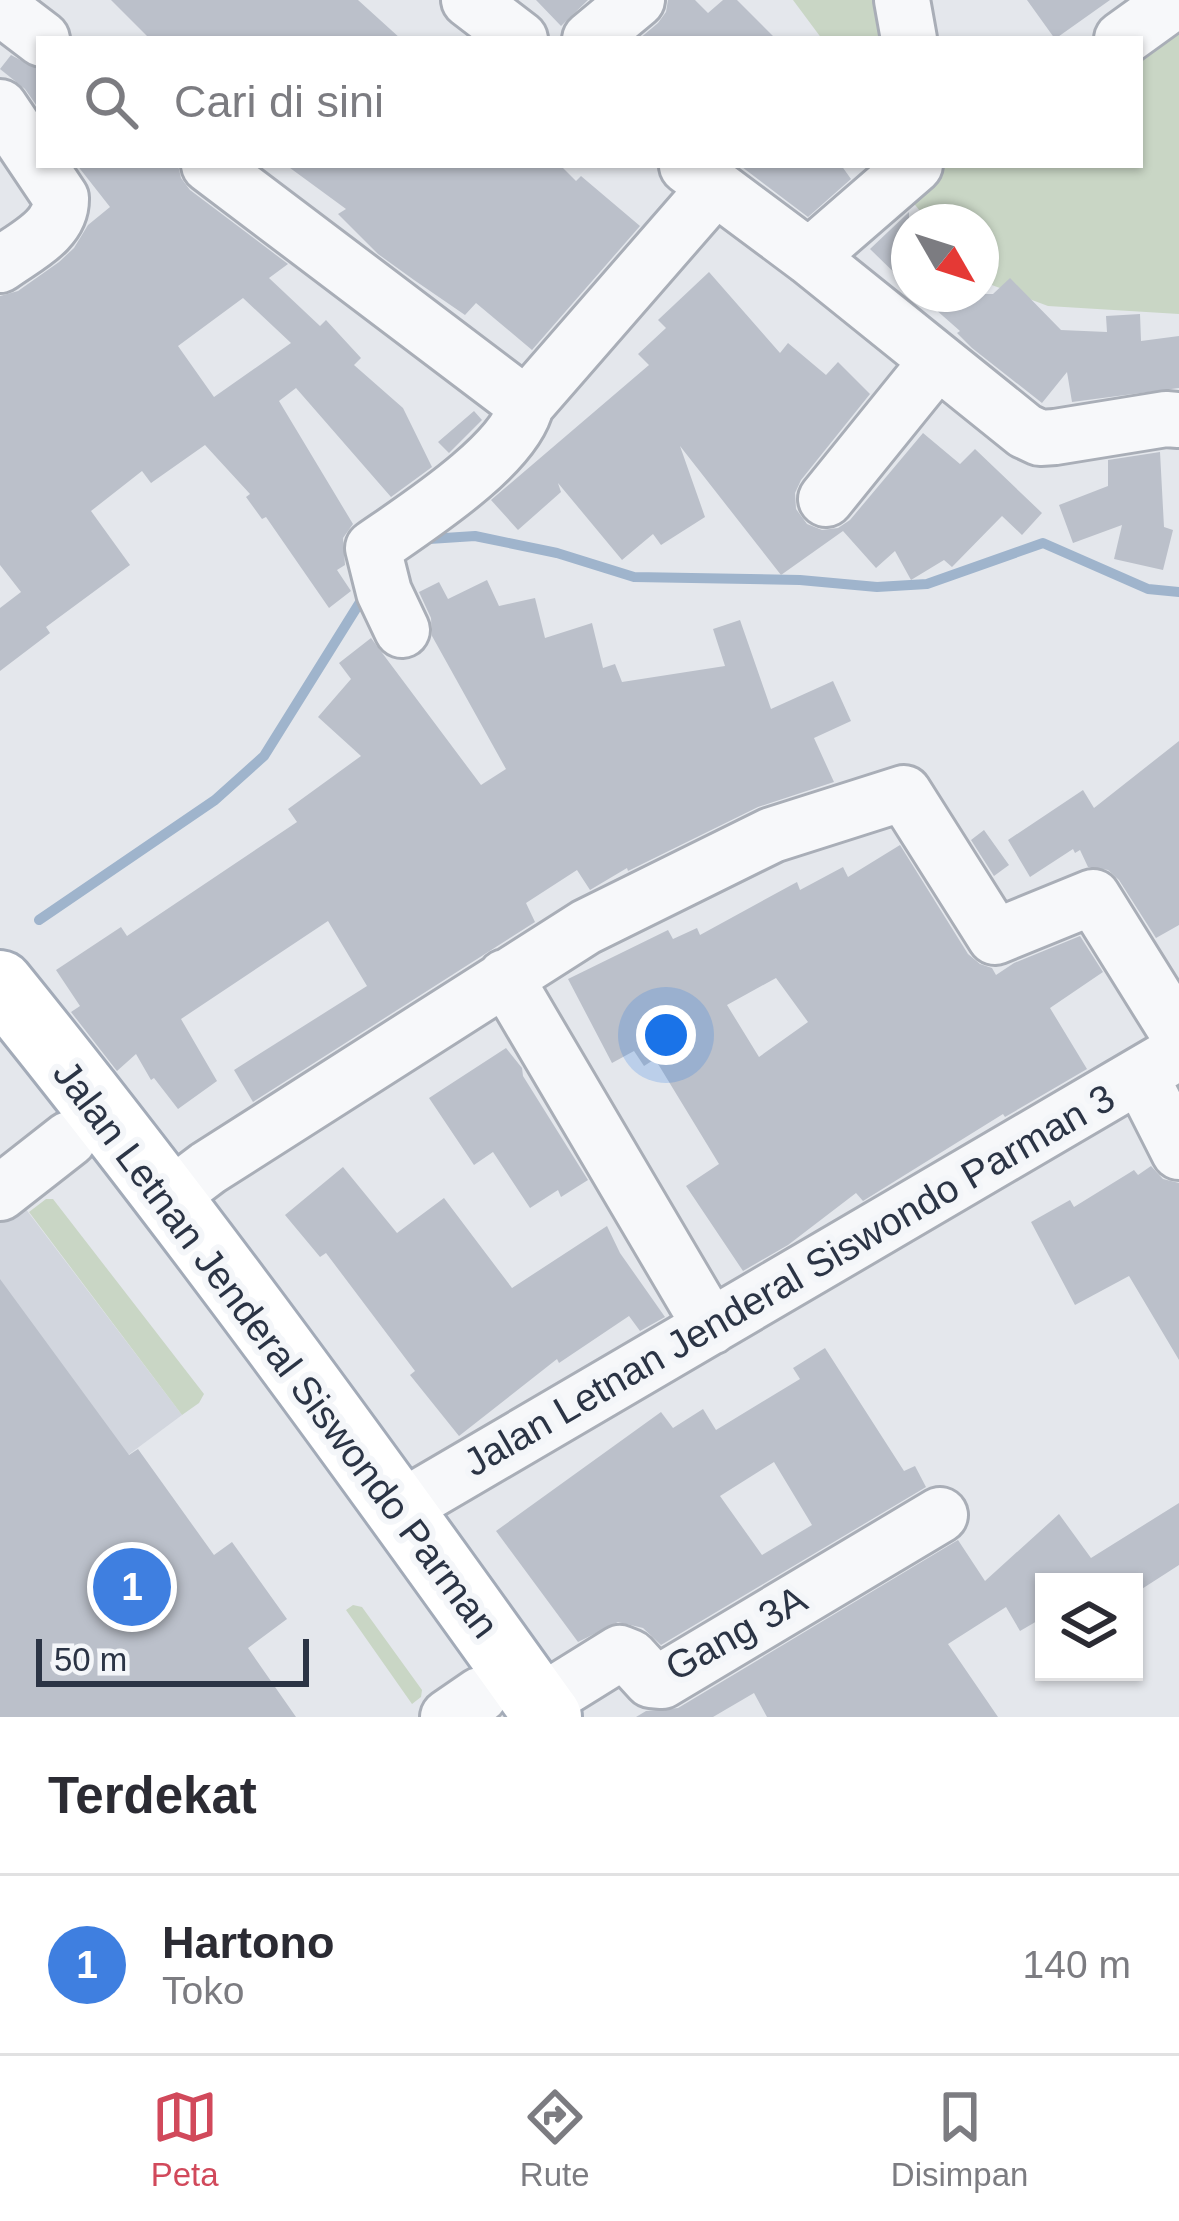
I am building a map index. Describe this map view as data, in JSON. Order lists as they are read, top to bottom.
{
  "streets": {
    "main road": ["Jalan Letnan Jenderal Siswondo Parman"],
    "street": ["Jalan Letnan Jenderal Siswondo Parman 3", "Gang 3A"]
  },
  "crossings": [
    ["Jalan Letnan Jenderal Siswondo Parman 3", "Jalan Letnan Jenderal Siswondo Parman"],
    ["Jalan Letnan Jenderal Siswondo Parman", "Gang 3A"]
  ],
  "scale_bar": "50 m",
  "north": "bottom right",
  "page": {
    "search": "Cari di sini",
    "pins": "1",
    "scale": "50 m",
    "heading": "Terdekat",
    "list": [
      {
        "mark": "1",
        "name": "Hartono",
        "note": "Toko",
        "value": "140 m"
      }
    ],
    "nav": ["Peta", "Rute", "Disimpan"]
  }
}
